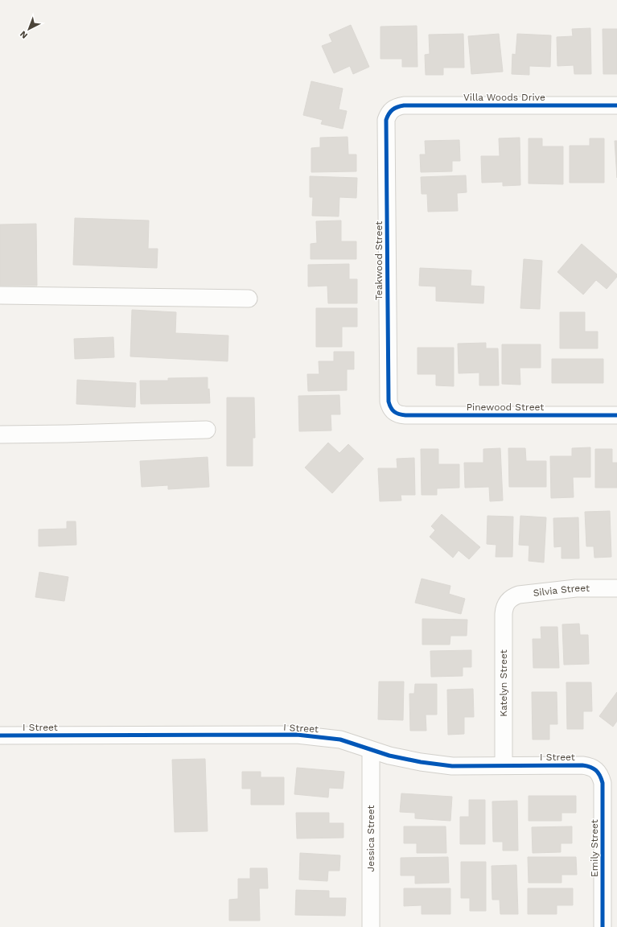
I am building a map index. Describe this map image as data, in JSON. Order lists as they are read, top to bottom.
{
  "streets": {
    "street": [
      "Villa Woods Drive",
      "Teakwood Street",
      "Pinewood Street",
      "Silvia Street",
      "Katelyn Street",
      "I Street",
      "Jessica Street",
      "Emily Street"
    ]
  },
  "crossings": [
    ["Villa Woods Drive", "Teakwood Street"],
    ["Teakwood Street", "Pinewood Street"],
    ["Silvia Street", "Katelyn Street"],
    ["Katelyn Street", "I Street"],
    ["I Street", "Jessica Street"],
    ["I Street", "Emily Street"]
  ],
  "north": "bottom left"
}
